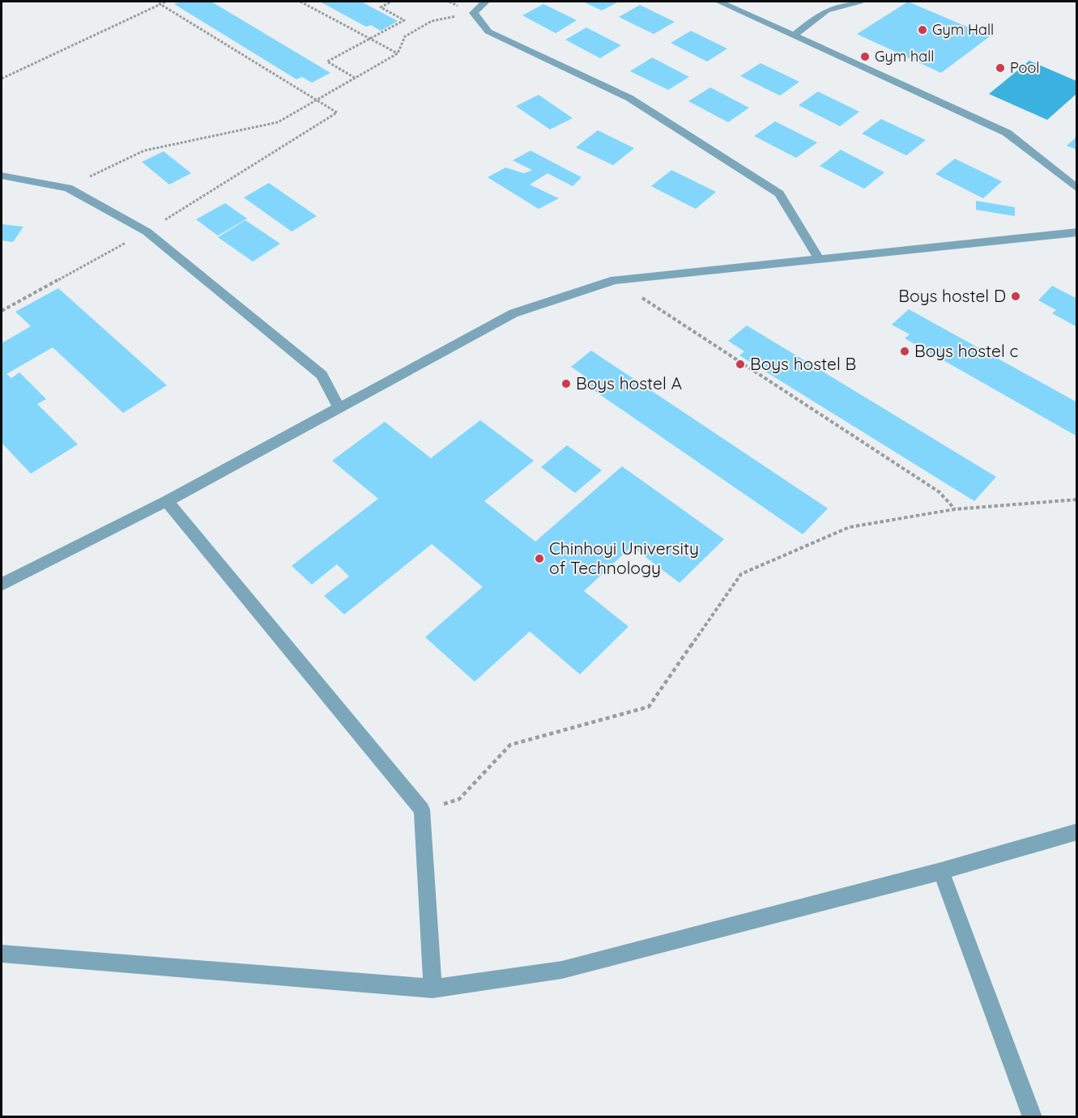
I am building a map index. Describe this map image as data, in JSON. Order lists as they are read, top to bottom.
{
  "places": [
    "Gym Hall",
    "Gym hall",
    "Pool",
    "Boys hostel D",
    "Boys hostel c",
    "Boys hostel B",
    "Boys hostel A",
    "Chinhoyi University of Technology"
  ]
}
